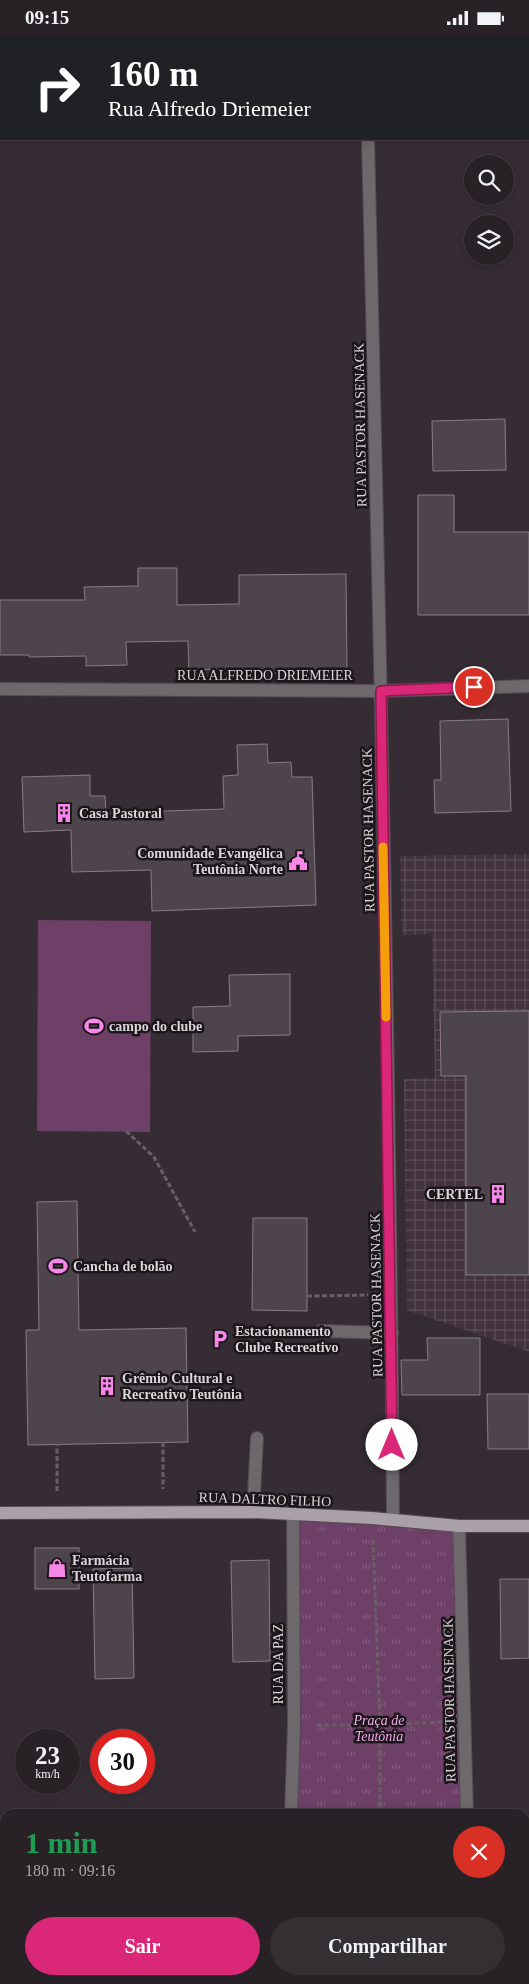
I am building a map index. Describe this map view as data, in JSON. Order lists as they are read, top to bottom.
{
  "streets": {
    "main road": ["RUA DALTRO FILHO"],
    "street": ["RUA PASTOR HASENACK", "RUA ALFREDO DRIEMEIER", "RUA DA PAZ"]
  },
  "crossings": [
    ["RUA PASTOR HASENACK", "RUA ALFREDO DRIEMEIER"],
    ["RUA PASTOR HASENACK", "RUA DALTRO FILHO"],
    ["RUA DALTRO FILHO", "RUA DA PAZ"]
  ],
  "parks": ["Praça de Teutônia"],
  "places": {
    "building": ["Casa Pastoral", "CERTEL", "Grêmio Cultural e Recreativo Teutônia"],
    "public building": ["Comunidade Evangélica Teutônia Norte"],
    "sports": ["campo do clube", "Cancha de bolão"],
    "parking": ["Estacionamento Clube Recreativo"],
    "shop": ["Farmácia Teutofarma"]
  },
  "page": {
    "status": "09:15",
    "turn": ["160 m", "Rua Alfredo Driemeier"],
    "speed": "23 km/h",
    "limit": "30",
    "heading": ["1 min", "180 m · 09:16"],
    "buttons": ["Sair", "Compartilhar"]
  }
}
